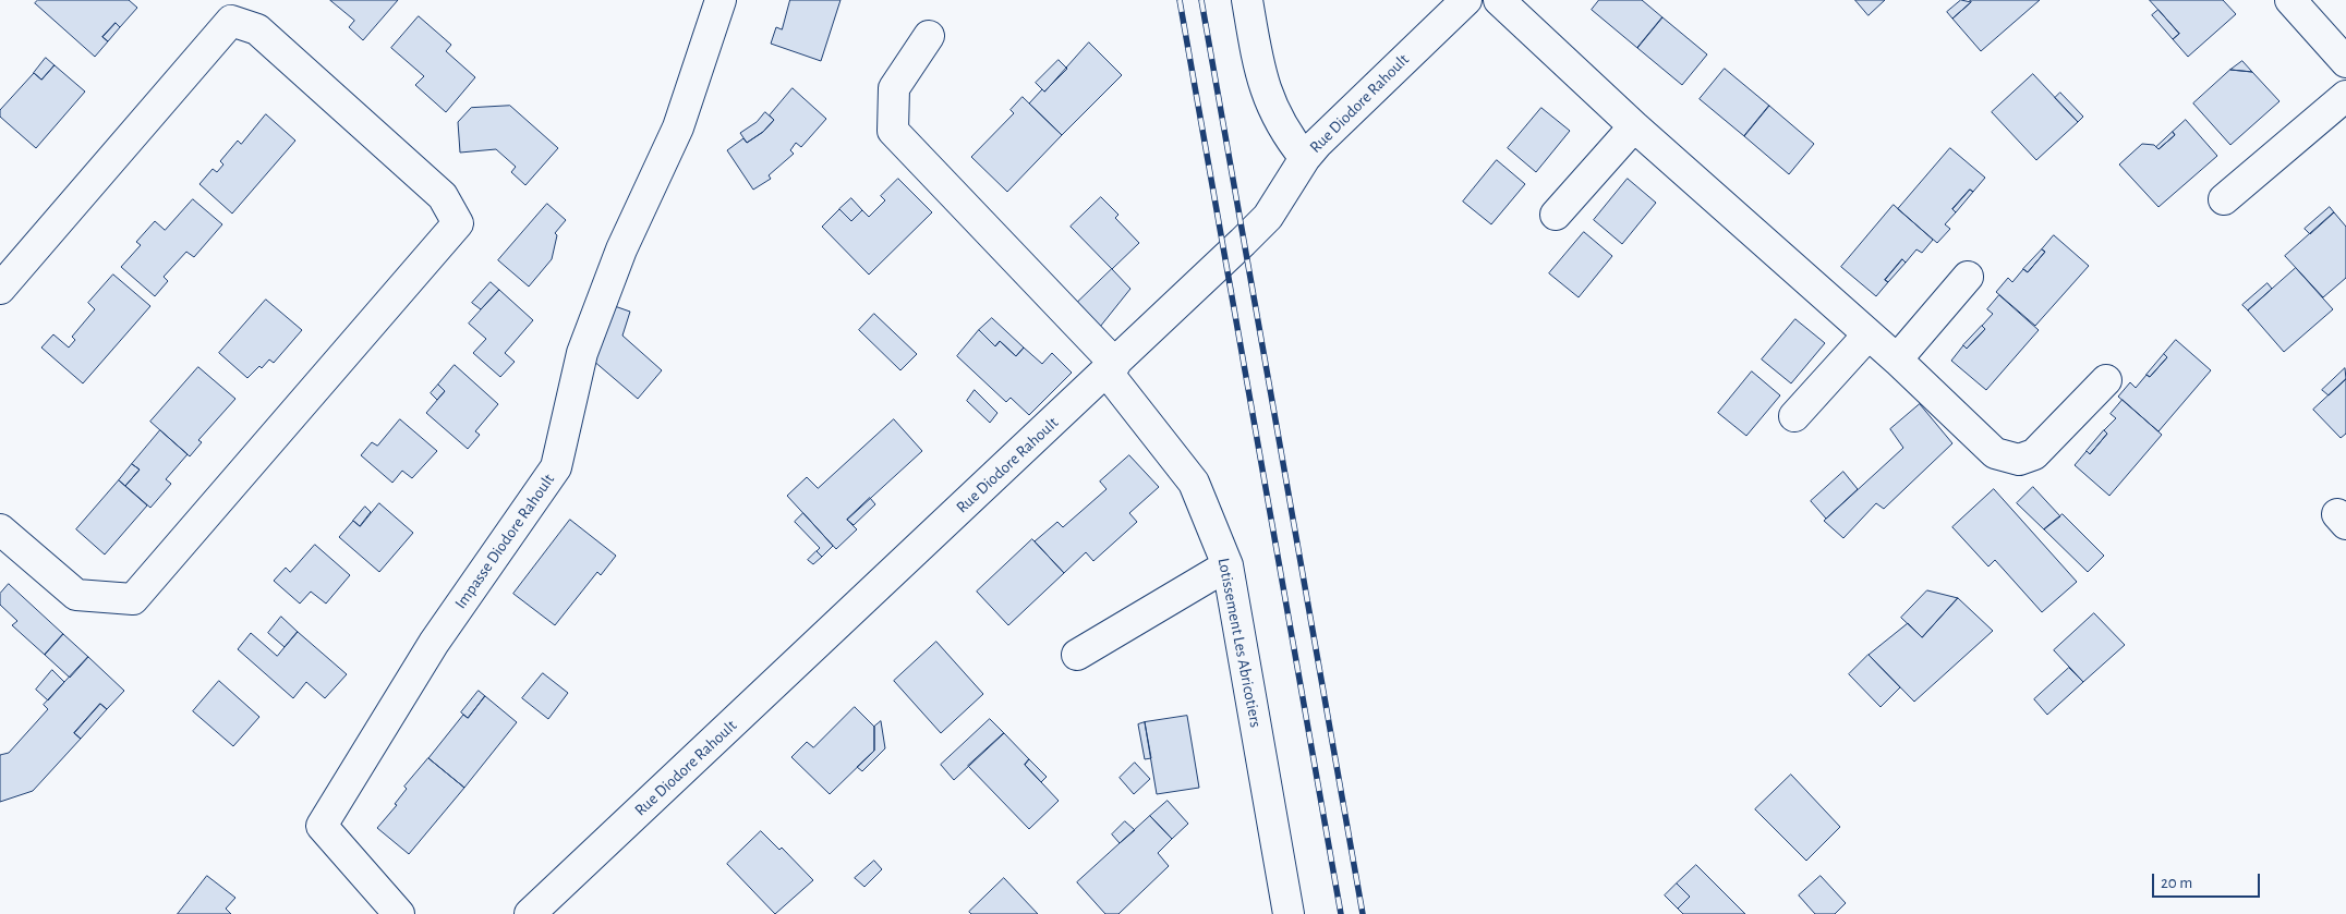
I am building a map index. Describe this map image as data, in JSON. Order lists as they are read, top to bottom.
{
  "streets": {
    "street": ["Rue Diodore Rahoult", "Impasse Diodore Rahoult", "Lotissement Les Abricotiers"]
  },
  "crossings": [
    ["Rue Diodore Rahoult", "Lotissement Les Abricotiers"]
  ],
  "scale_bar": "20 m"
}
